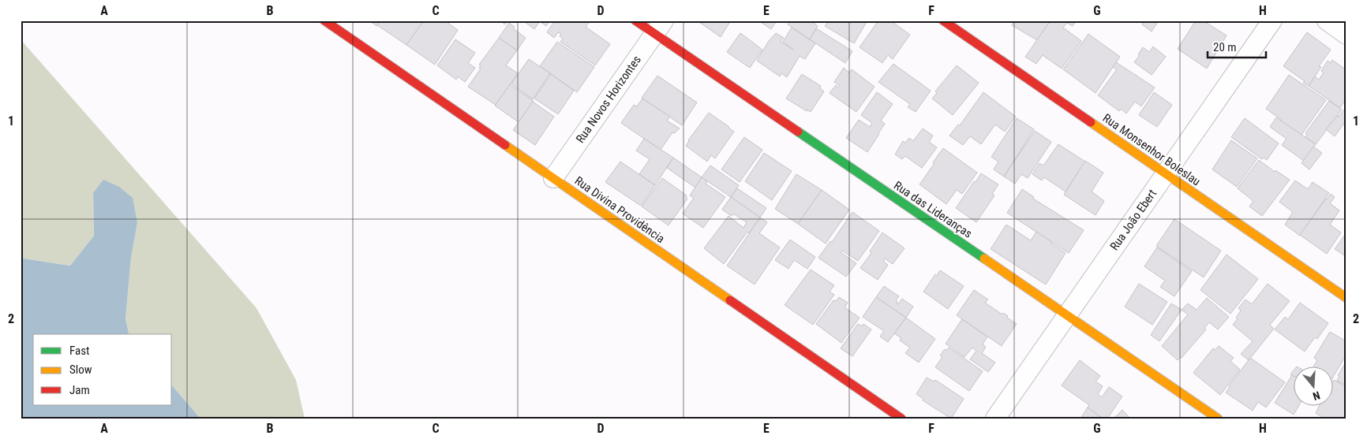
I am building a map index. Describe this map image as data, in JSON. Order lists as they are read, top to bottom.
{
  "streets": {
    "street": [
      "Rua Novos Horizontes",
      "Rua Monsenhor Boleslau",
      "Rua Divina Providência",
      "Rua das Lideranças",
      "Rua João Ebert"
    ]
  },
  "crossings": [
    ["Rua Novos Horizontes", "Rua Divina Providência"],
    ["Rua Novos Horizontes", "Rua das Lideranças"],
    ["Rua Monsenhor Boleslau", "Rua João Ebert"],
    ["Rua das Lideranças", "Rua João Ebert"]
  ],
  "legend": ["Fast", "Slow", "Jam"],
  "scale_bar": "20 m",
  "north": "bottom",
  "grid": {
    "columns": [
      "A",
      "B",
      "C",
      "D",
      "E",
      "F",
      "G",
      "H"
    ],
    "rows": ["1", "2"]
  }
}
